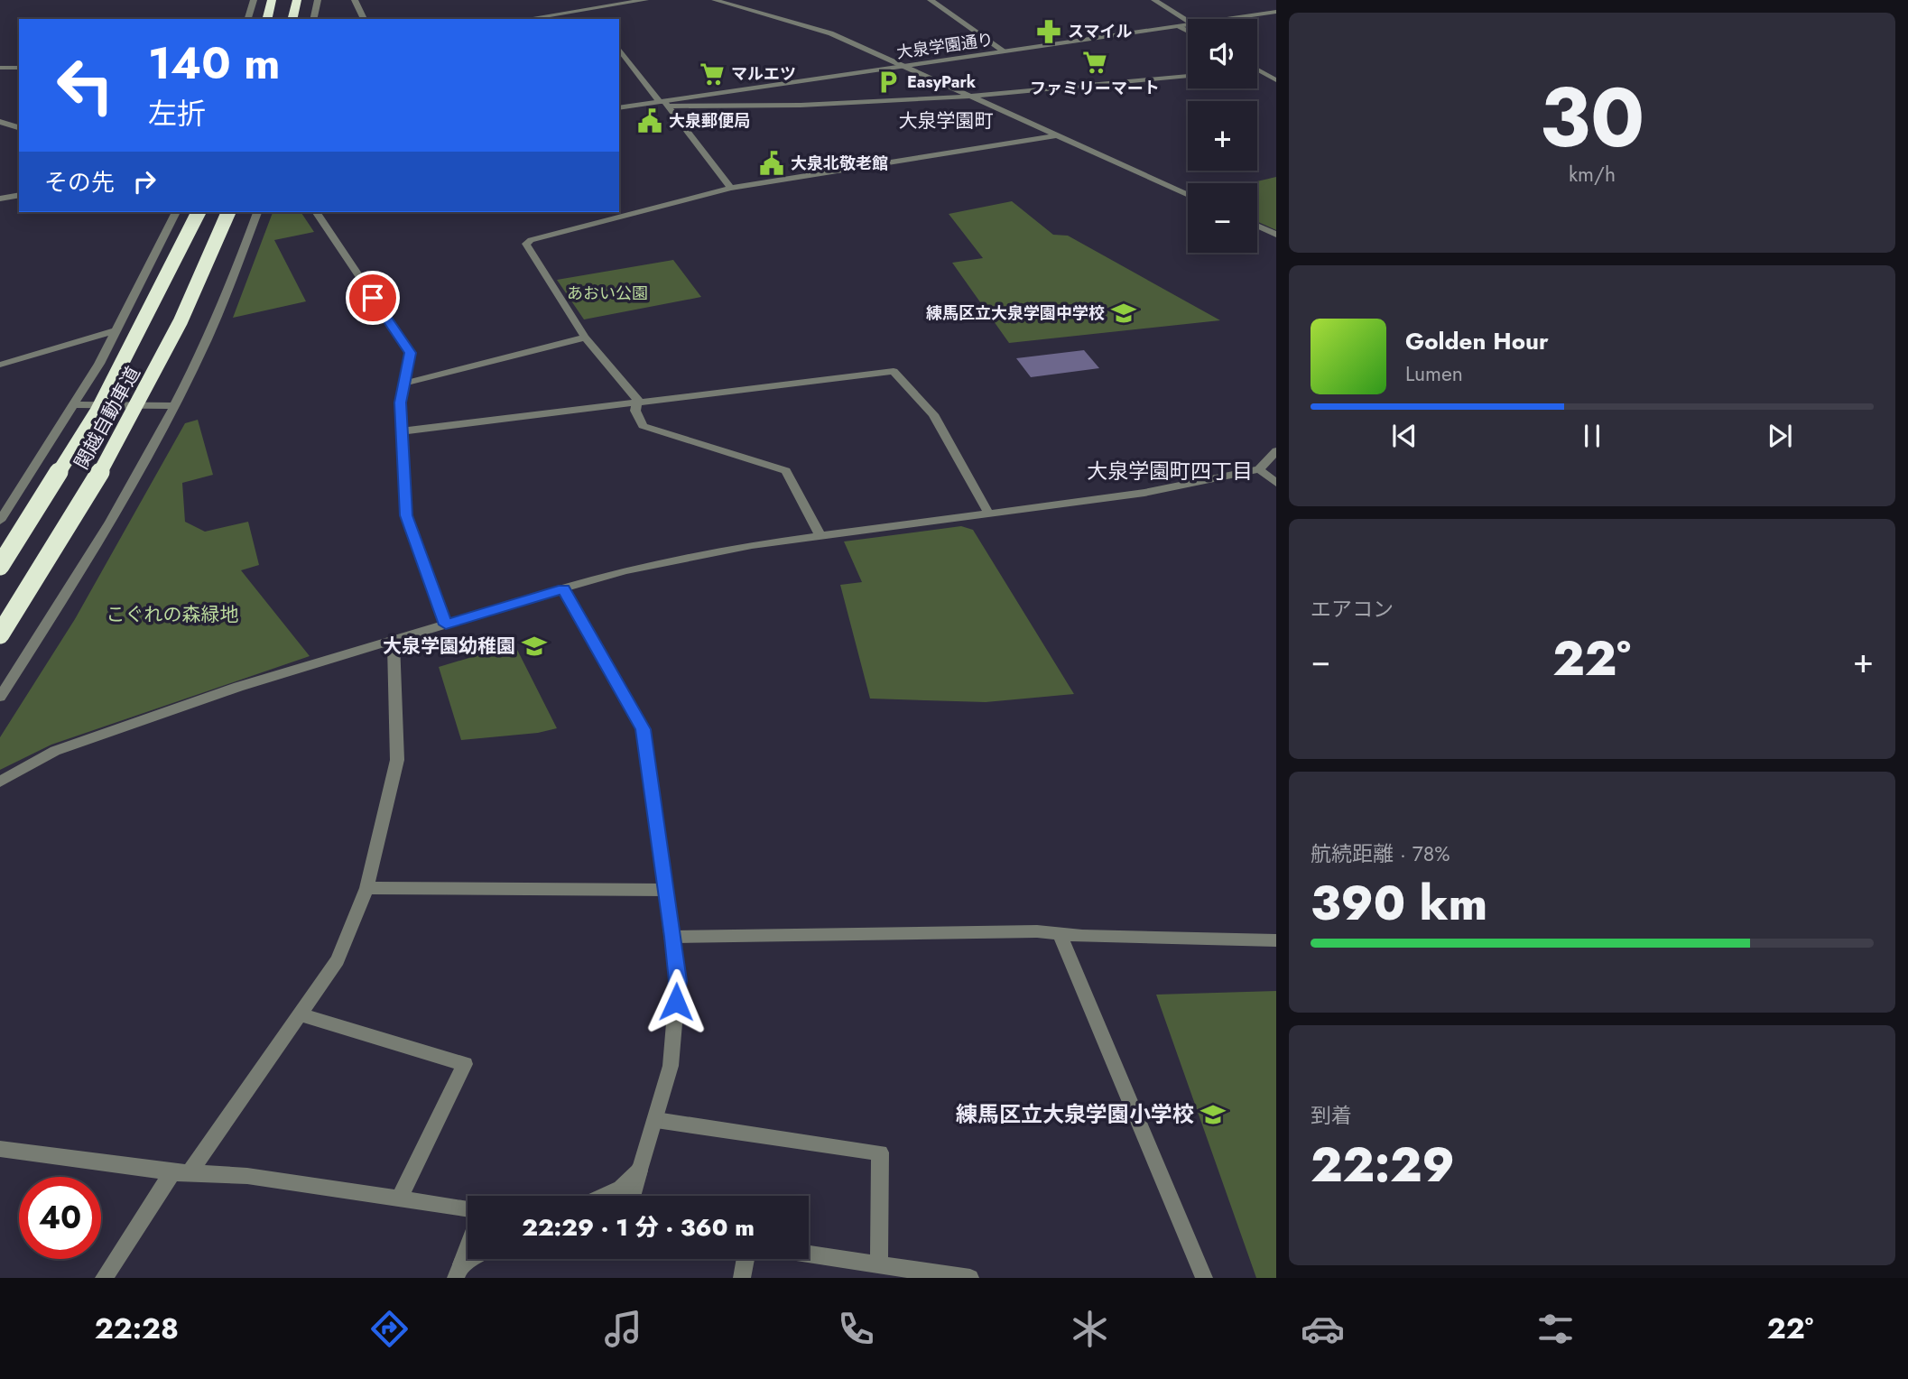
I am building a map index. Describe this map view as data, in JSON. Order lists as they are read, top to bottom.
{
  "streets": {
    "highway": ["関越自動車道"],
    "street": ["大泉学園通り"]
  },
  "districts": ["大泉学園町", "大泉学園町四丁目"],
  "parks": ["あおい公園", "こぐれの森緑地"],
  "places": {
    "pharmacy": ["スマイル"],
    "supermarket": ["ファミリーマート", "マルエツ"],
    "parking": ["EasyPark"],
    "public building": ["大泉郵便局", "大泉北敬老館"],
    "school or university": ["練馬区立大泉学園中学校", "大泉学園幼稚園", "練馬区立大泉学園小学校"]
  },
  "page": {
    "tile": [
      ["30", "km/h"],
      "エアコン",
      ["航続距離 · 78%", "390 km"],
      ["到着", "22:29"]
    ],
    "map_buttons": ["+", "−"],
    "turn": ["140 m", "左折"],
    "then": "その先",
    "song": ["Golden Hour", "Lumen"],
    "heat": ["−", "22°", "+"],
    "limit": "40",
    "trip": "22:29 · 1 分 · 360 m",
    "tabs": ["22:28", "22°"]
  }
}
